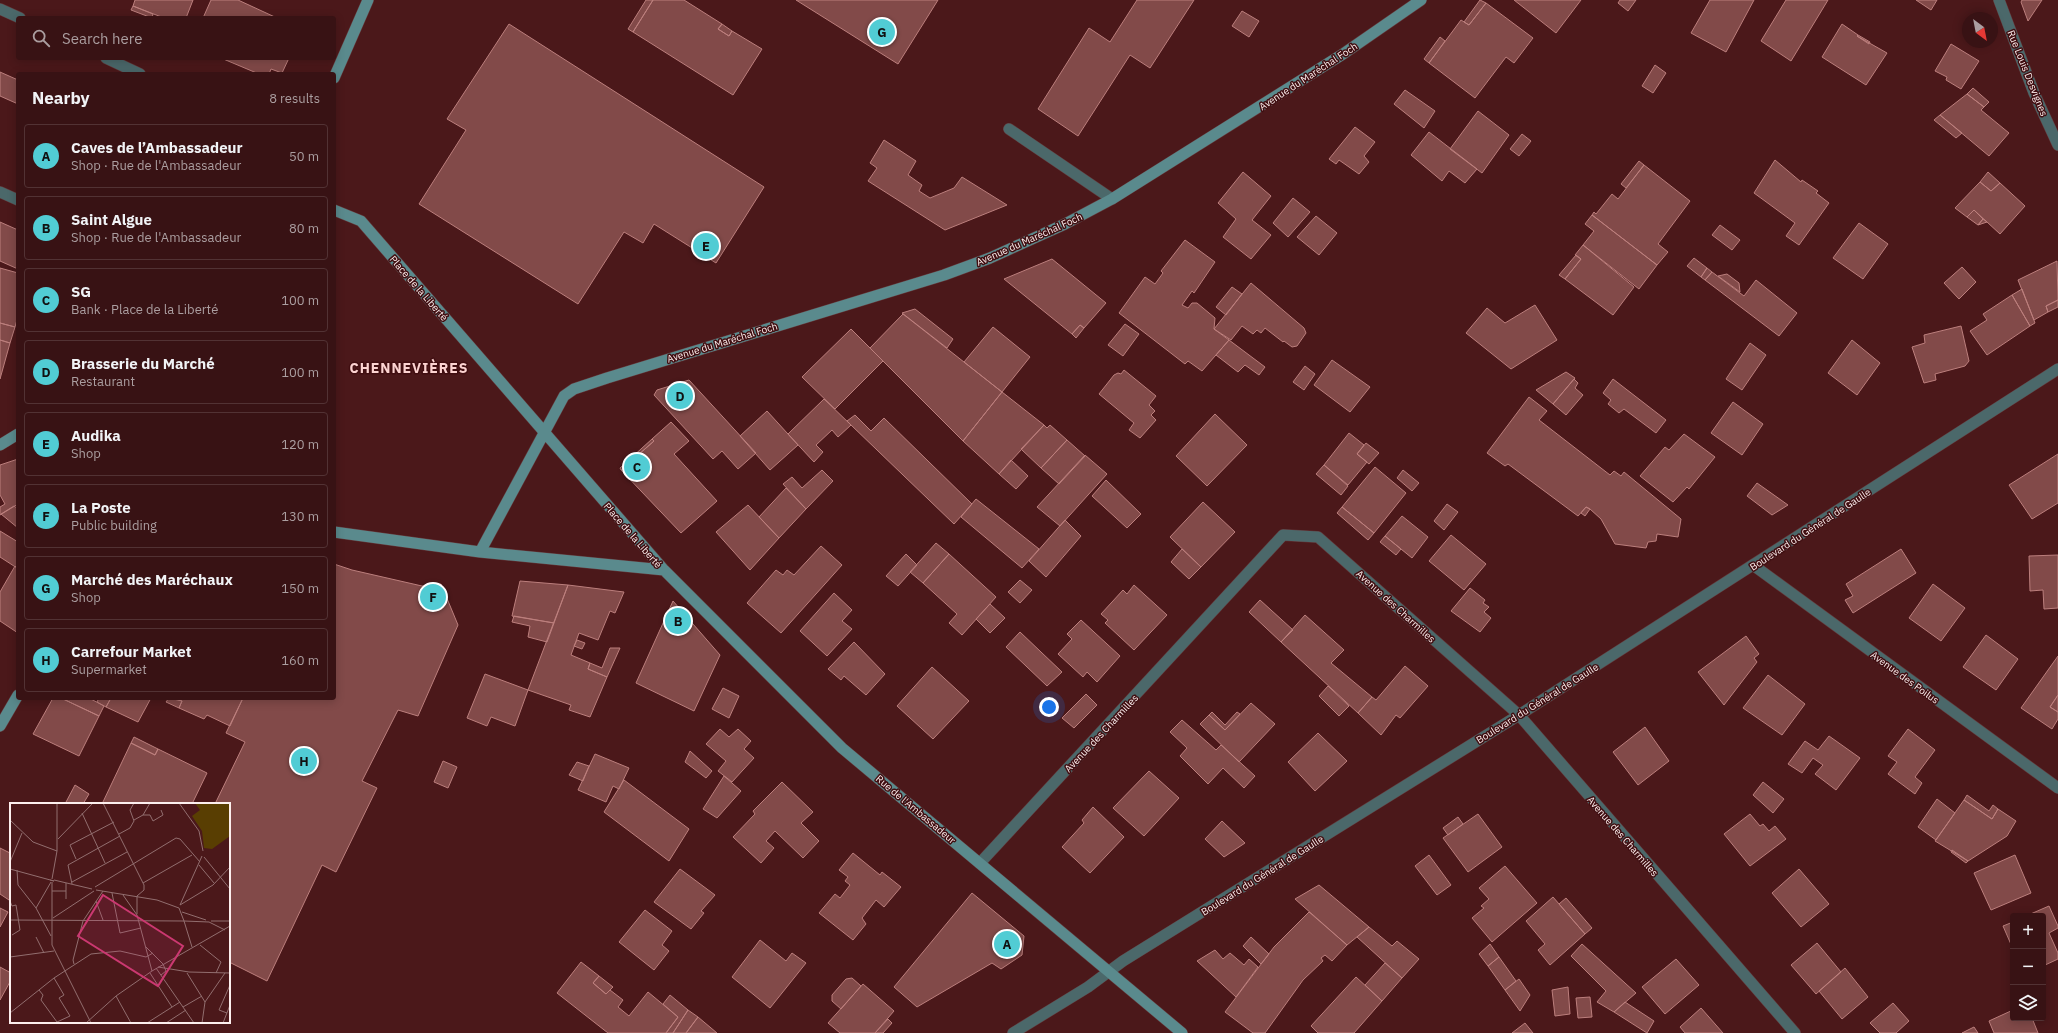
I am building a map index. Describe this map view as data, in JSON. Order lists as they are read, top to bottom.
{
  "streets": {
    "main road": ["Avenue du Maréchal Foch", "Place de la Liberté", "Rue de l'Ambassadeur"],
    "street": [
      "Rue Louis Desvignes",
      "Boulevard du Général de Gaulle",
      "Avenue des Charmilles",
      "Avenue des Poilus"
    ]
  },
  "crossings": [
    ["Avenue du Maréchal Foch", "Place de la Liberté"],
    ["Place de la Liberté", "Rue de l'Ambassadeur"],
    ["Boulevard du Général de Gaulle", "Avenue des Charmilles"],
    ["Boulevard du Général de Gaulle", "Avenue des Poilus"],
    ["Boulevard du Général de Gaulle", "Rue de l'Ambassadeur"],
    ["Avenue des Charmilles", "Rue de l'Ambassadeur"]
  ],
  "districts": ["CHENNEVIÈRES"],
  "north": "bottom right",
  "page": {
    "search": "Search here",
    "pins": [
      "G",
      "E",
      "D",
      "C",
      "F",
      "B",
      "H",
      "A"
    ],
    "heading": ["Nearby", "8 results"],
    "list": [
      {
        "mark": "A",
        "name": "Caves de l’Ambassadeur",
        "note": "Shop · Rue de l'Ambassadeur",
        "value": "50 m"
      },
      {
        "mark": "B",
        "name": "Saint Algue",
        "note": "Shop · Rue de l'Ambassadeur",
        "value": "80 m"
      },
      {
        "mark": "C",
        "name": "SG",
        "note": "Bank · Place de la Liberté",
        "value": "100 m"
      },
      {
        "mark": "D",
        "name": "Brasserie du Marché",
        "note": "Restaurant",
        "value": "100 m"
      },
      {
        "mark": "E",
        "name": "Audika",
        "note": "Shop",
        "value": "120 m"
      },
      {
        "mark": "F",
        "name": "La Poste",
        "note": "Public building",
        "value": "130 m"
      },
      {
        "mark": "G",
        "name": "Marché des Maréchaux",
        "note": "Shop",
        "value": "150 m"
      },
      {
        "mark": "H",
        "name": "Carrefour Market",
        "note": "Supermarket",
        "value": "160 m"
      }
    ],
    "map_buttons": ["+", "−"]
  }
}
